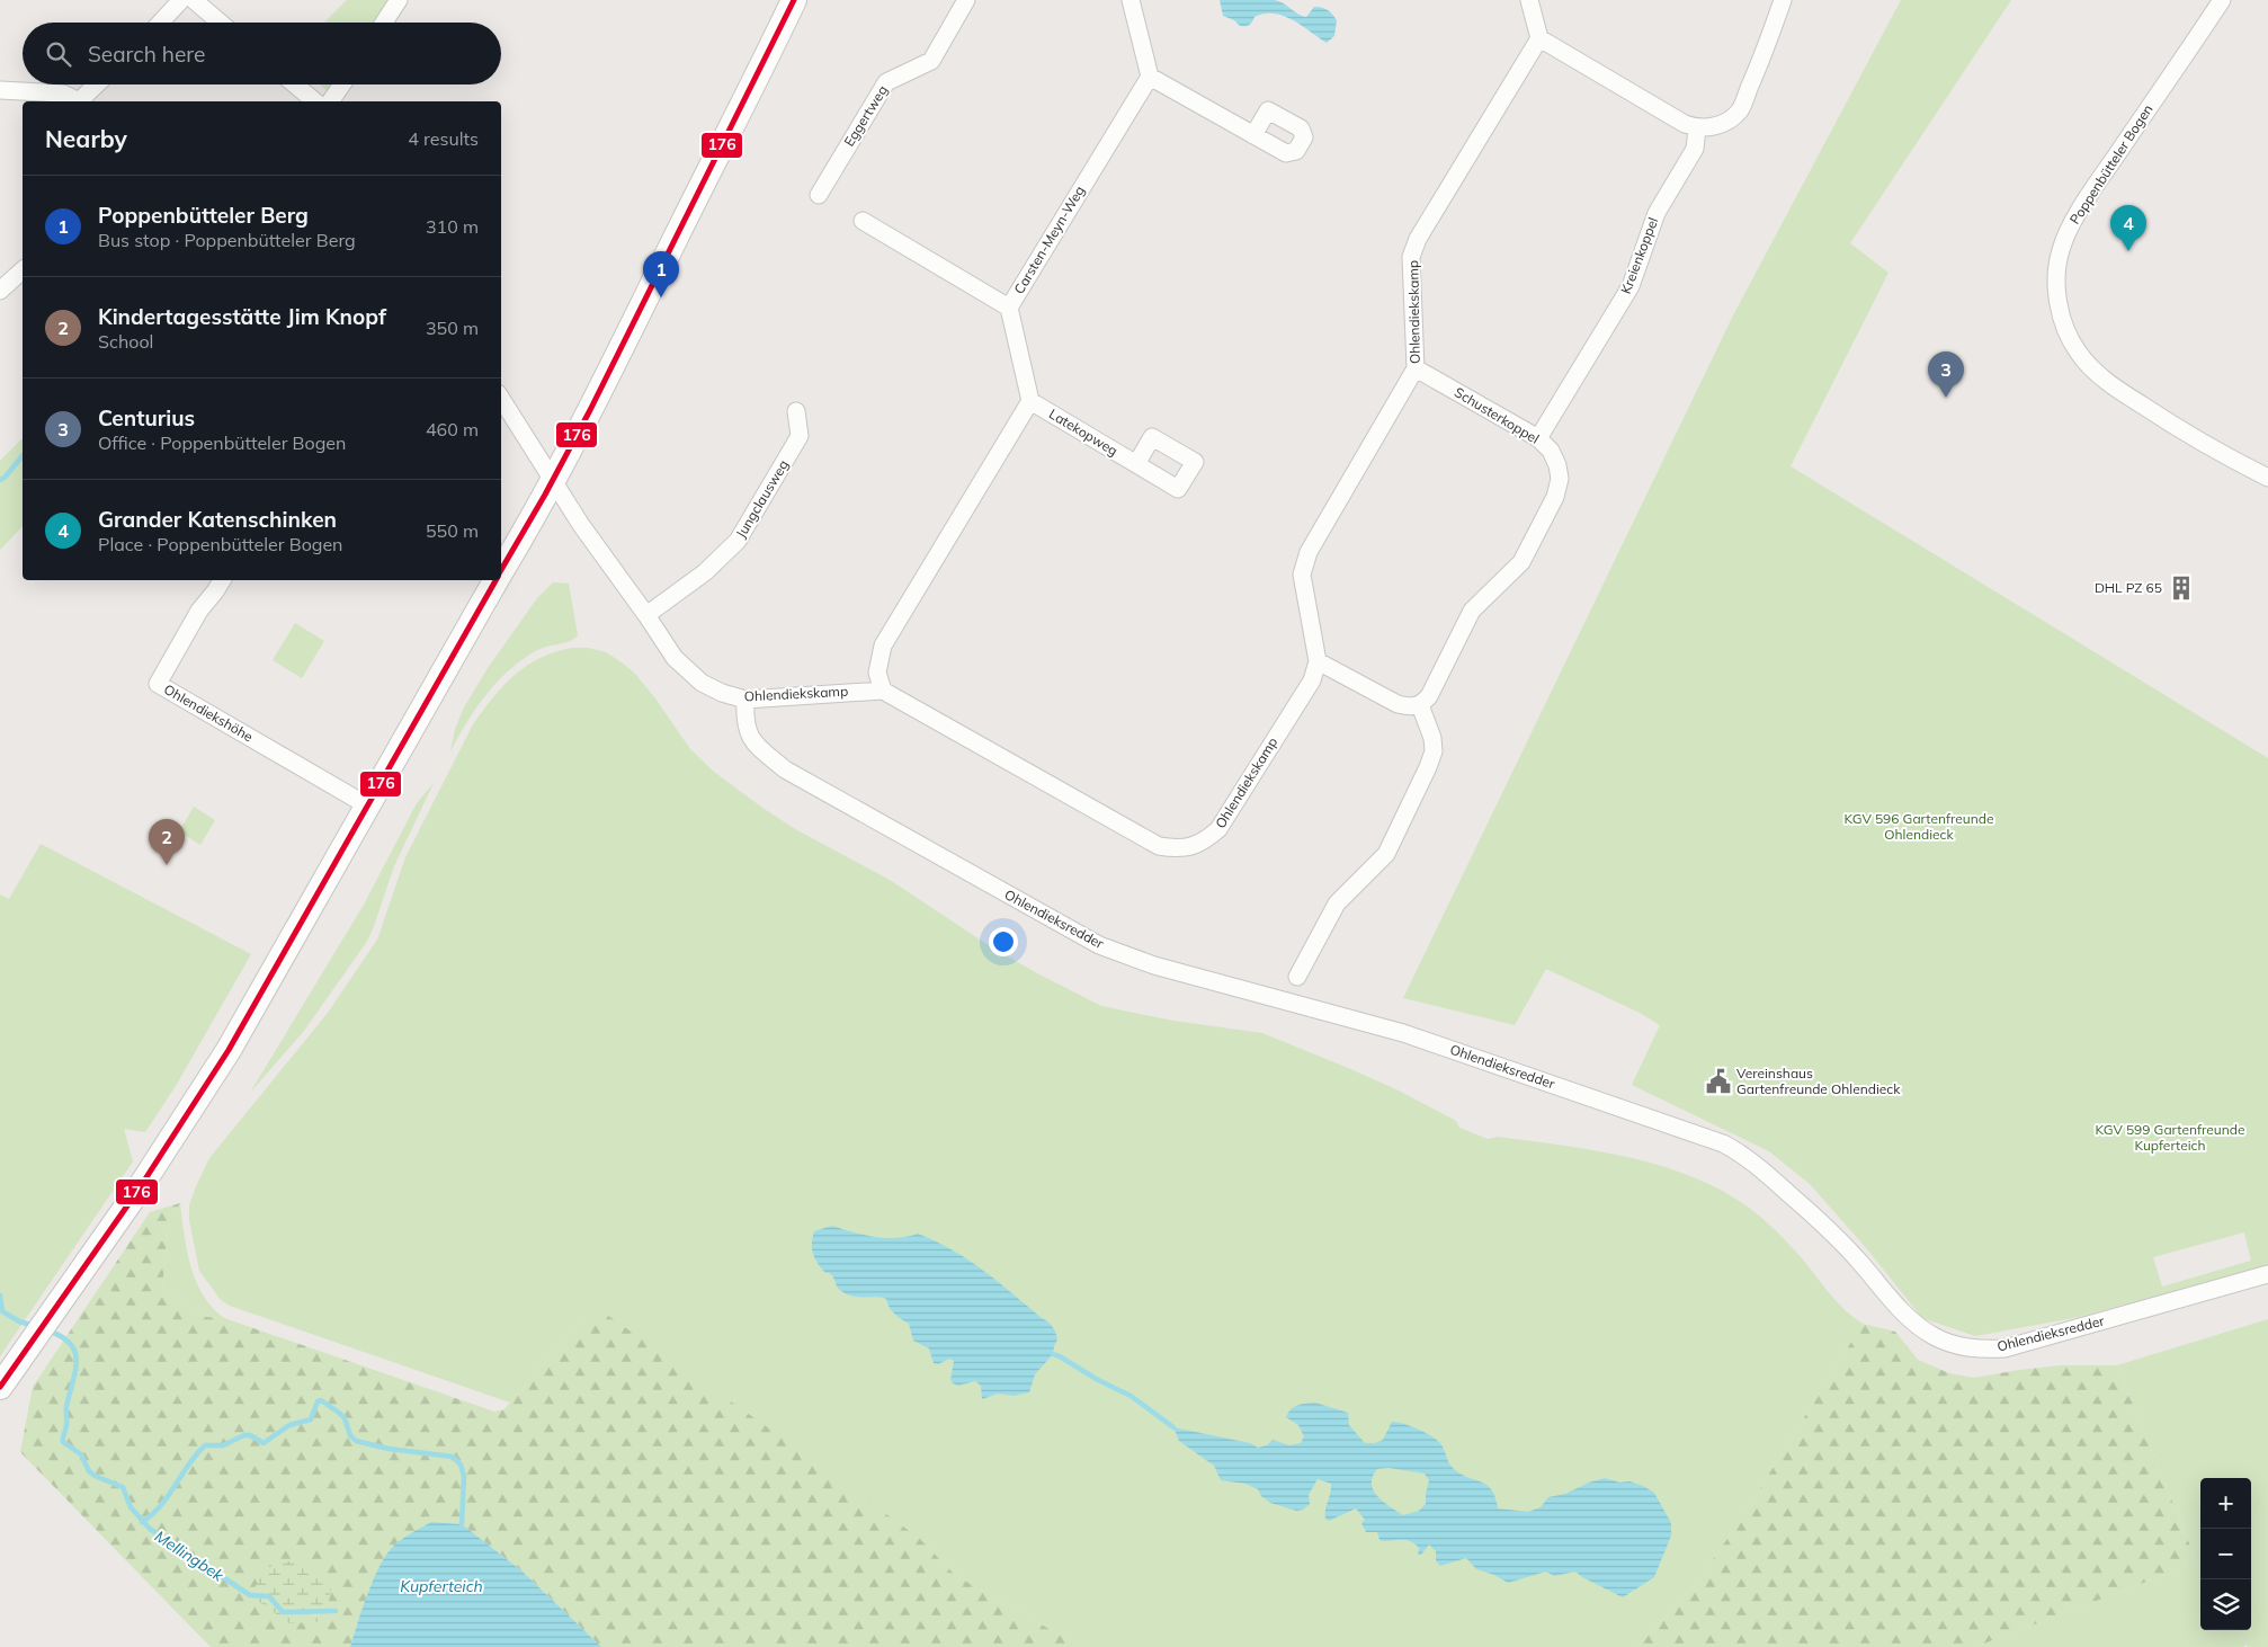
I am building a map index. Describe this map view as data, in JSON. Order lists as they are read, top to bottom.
{
  "streets": {
    "street": [
      "Eggertweg",
      "Poppenbütteler Bogen",
      "Carsten-Meyn-Weg",
      "Kreienkoppel",
      "Ohlendiekskamp",
      "Schusterkoppel",
      "Latekopweg",
      "Jungclausweg",
      "Ohlendiekshöhe",
      "Ohlendieksredder"
    ]
  },
  "crossings": [
    ["Carsten-Meyn-Weg", "Latekopweg"],
    ["Kreienkoppel", "Schusterkoppel"],
    ["Ohlendiekskamp", "Schusterkoppel"],
    ["Ohlendiekskamp", "Jungclausweg"],
    ["Ohlendiekskamp", "Ohlendieksredder"]
  ],
  "water": ["Mellingbek", "Kupferteich"],
  "parks": ["KGV 596 Gartenfreunde Ohlendieck", "KGV 599 Gartenfreunde Kupferteich"],
  "places": {
    "building": ["DHL PZ 65"],
    "public building": ["Vereinshaus Gartenfreunde Ohlendieck"]
  },
  "lines": ["transit line 176"],
  "page": {
    "search": "Search here",
    "heading": ["Nearby", "4 results"],
    "list": [
      {
        "mark": "1",
        "name": "Poppenbütteler Berg",
        "note": "Bus stop · Poppenbütteler Berg",
        "value": "310 m"
      },
      {
        "mark": "2",
        "name": "Kindertagesstätte Jim Knopf",
        "note": "School",
        "value": "350 m"
      },
      {
        "mark": "3",
        "name": "Centurius",
        "note": "Office · Poppenbütteler Bogen",
        "value": "460 m"
      },
      {
        "mark": "4",
        "name": "Grander Katenschinken",
        "note": "Place · Poppenbütteler Bogen",
        "value": "550 m"
      }
    ],
    "pins": [
      "4",
      "1",
      "3",
      "2"
    ],
    "map_buttons": ["+", "−"]
  }
}
